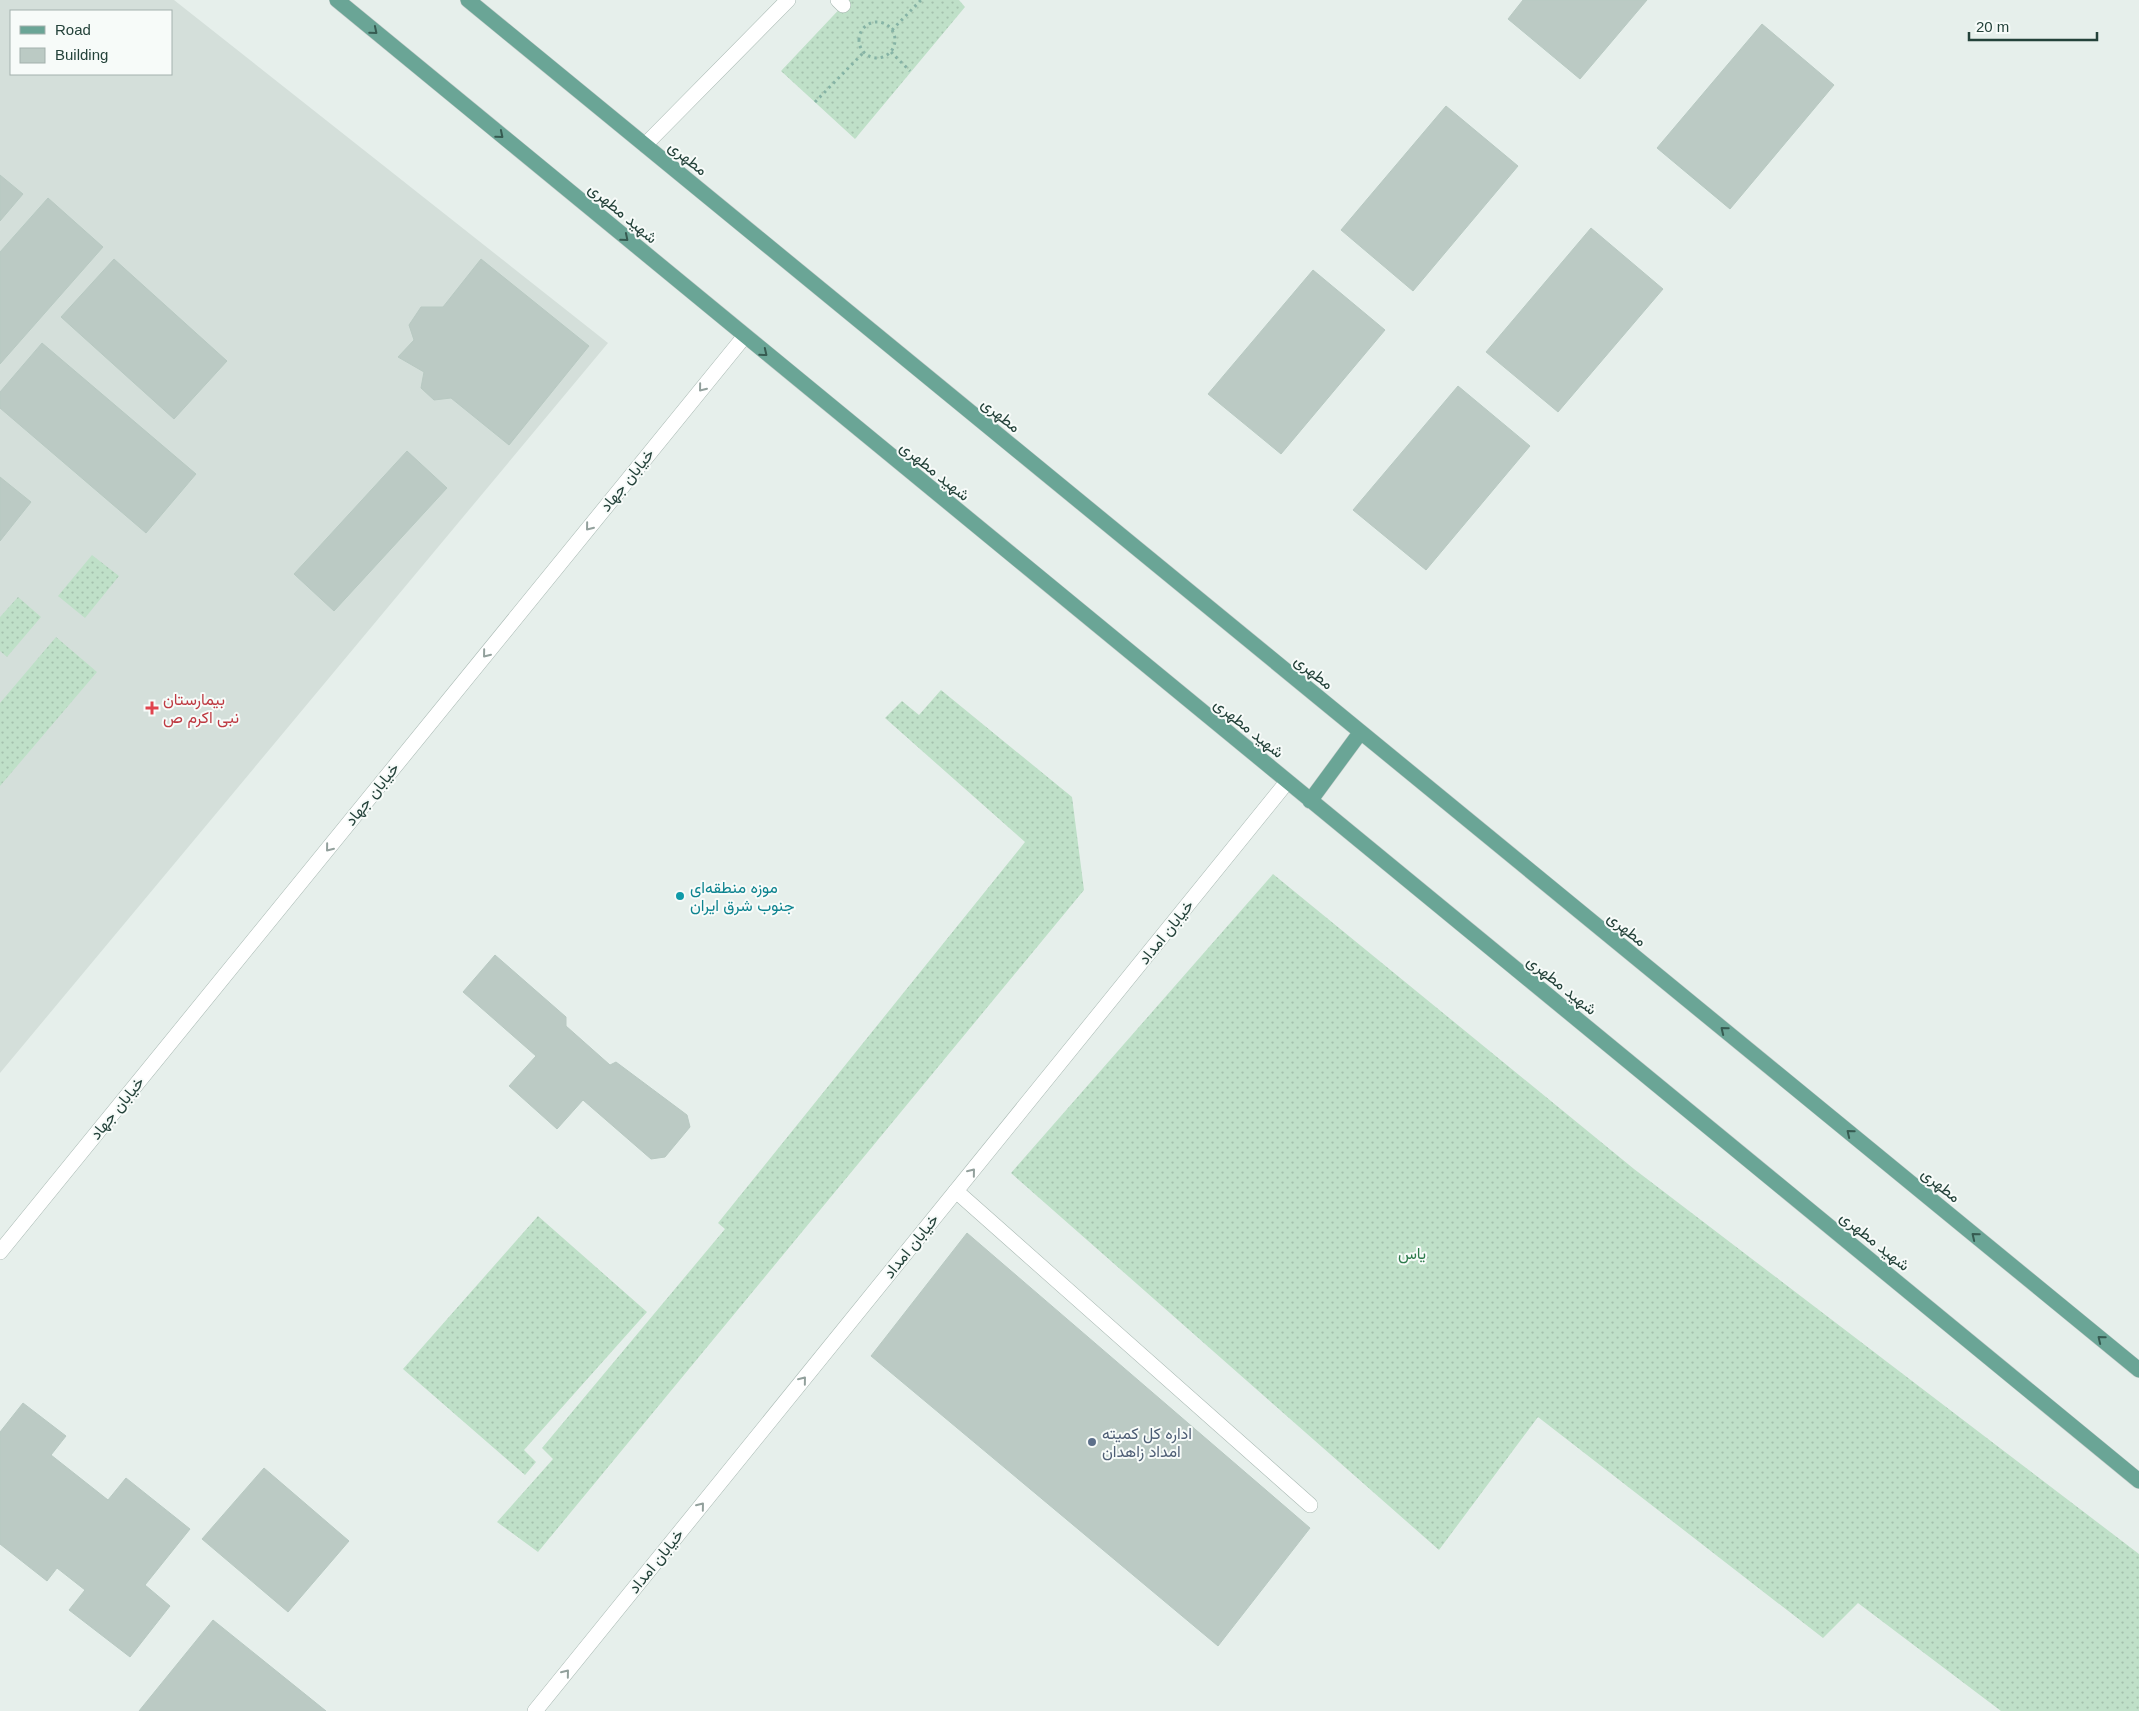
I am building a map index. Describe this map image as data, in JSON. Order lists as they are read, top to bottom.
{
  "streets": {
    "main road": ["مطهری", "شهید مطهری"],
    "street": ["خیابان جهاد", "خیابان امداد"]
  },
  "crossings": [
    ["شهید مطهری", "خیابان جهاد"],
    ["شهید مطهری", "خیابان امداد"]
  ],
  "one_way": [
    "مطهری",
    "شهید مطهری",
    "خیابان جهاد",
    "خیابان امداد"
  ],
  "parks": ["یاس"],
  "places": {
    "health": ["بیمارستان نبی اکرم ص"],
    "other": ["موزه منطقه‌ای جنوب شرق ایران", "اداره کل کمیته امداد زاهدان"]
  },
  "legend": ["Road", "Building"],
  "scale_bar": "20 m"
}
